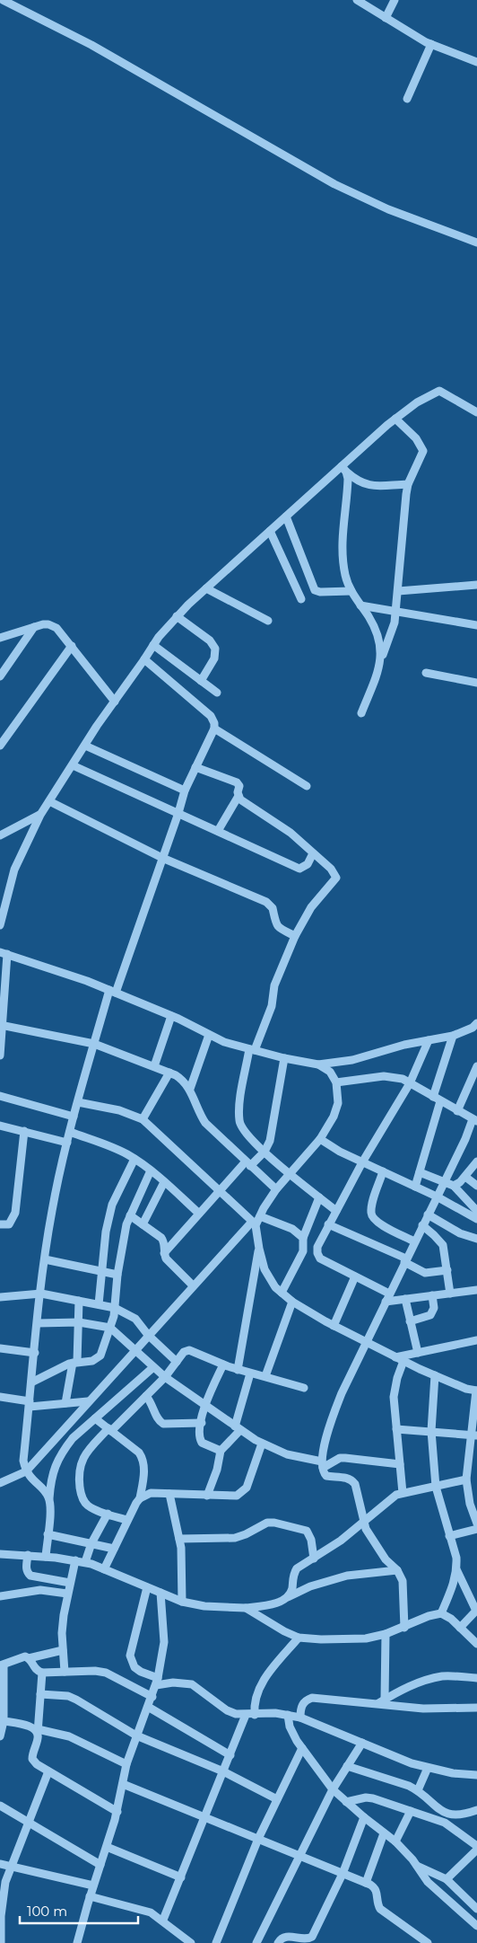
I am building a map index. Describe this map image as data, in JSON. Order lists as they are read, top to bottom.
{
  "scale_bar": "100 m"
}
